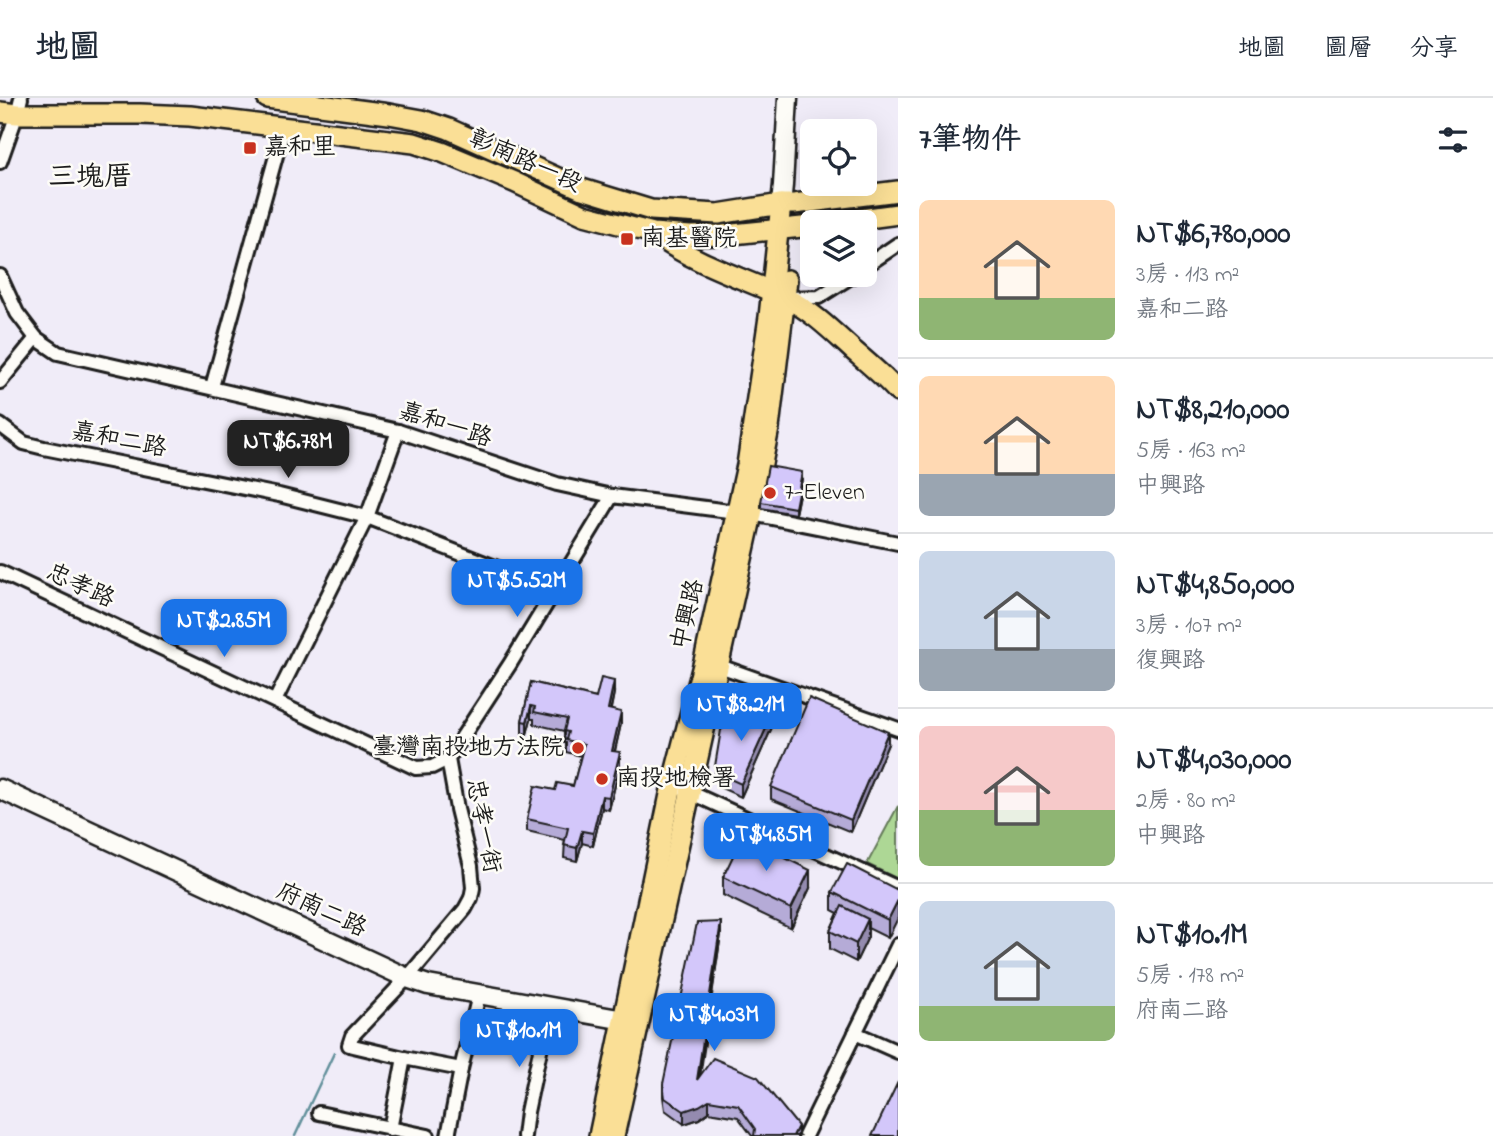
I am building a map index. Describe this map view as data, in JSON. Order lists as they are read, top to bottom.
{
  "streets": {
    "main road": ["彰南路一段", "中興路"],
    "street": [
      "嘉和一路",
      "嘉和二路",
      "忠孝路",
      "忠孝一街",
      "府南二路"
    ]
  },
  "crossings": [
    ["彰南路一段", "中興路"],
    ["嘉和一路", "中興路"],
    ["嘉和一路", "忠孝一街"],
    ["嘉和二路", "忠孝一街"],
    ["忠孝路", "忠孝一街"],
    ["中興路", "府南二路"],
    ["忠孝一街", "府南二路"]
  ],
  "districts": ["三塊厝"],
  "places": {
    "transit": ["嘉和里", "南基醫院"],
    "other": ["7-Eleven", "臺灣南投地方法院", "南投地檢署"]
  },
  "page": {
    "header": "地圖",
    "nav": ["地圖", "圖層", "分享"],
    "heading": "7筆物件",
    "list": [
      {
        "name": "NT$6,780,000",
        "note": "3房 · 113 m² · 嘉和二路"
      },
      {
        "name": "NT$8,210,000",
        "note": "5房 · 163 m² · 中興路"
      },
      {
        "name": "NT$4,850,000",
        "note": "3房 · 107 m² · 復興路"
      },
      {
        "name": "NT$4,030,000",
        "note": "2房 · 80 m² · 中興路"
      },
      {
        "name": "NT$10.1M",
        "note": "5房 · 178 m² · 府南二路"
      }
    ],
    "price": [
      "NT$6.78M",
      "NT$5.52M",
      "NT$2.85M",
      "NT$8.21M",
      "NT$4.85M",
      "NT$4.03M",
      "NT$10.1M"
    ]
  }
}
